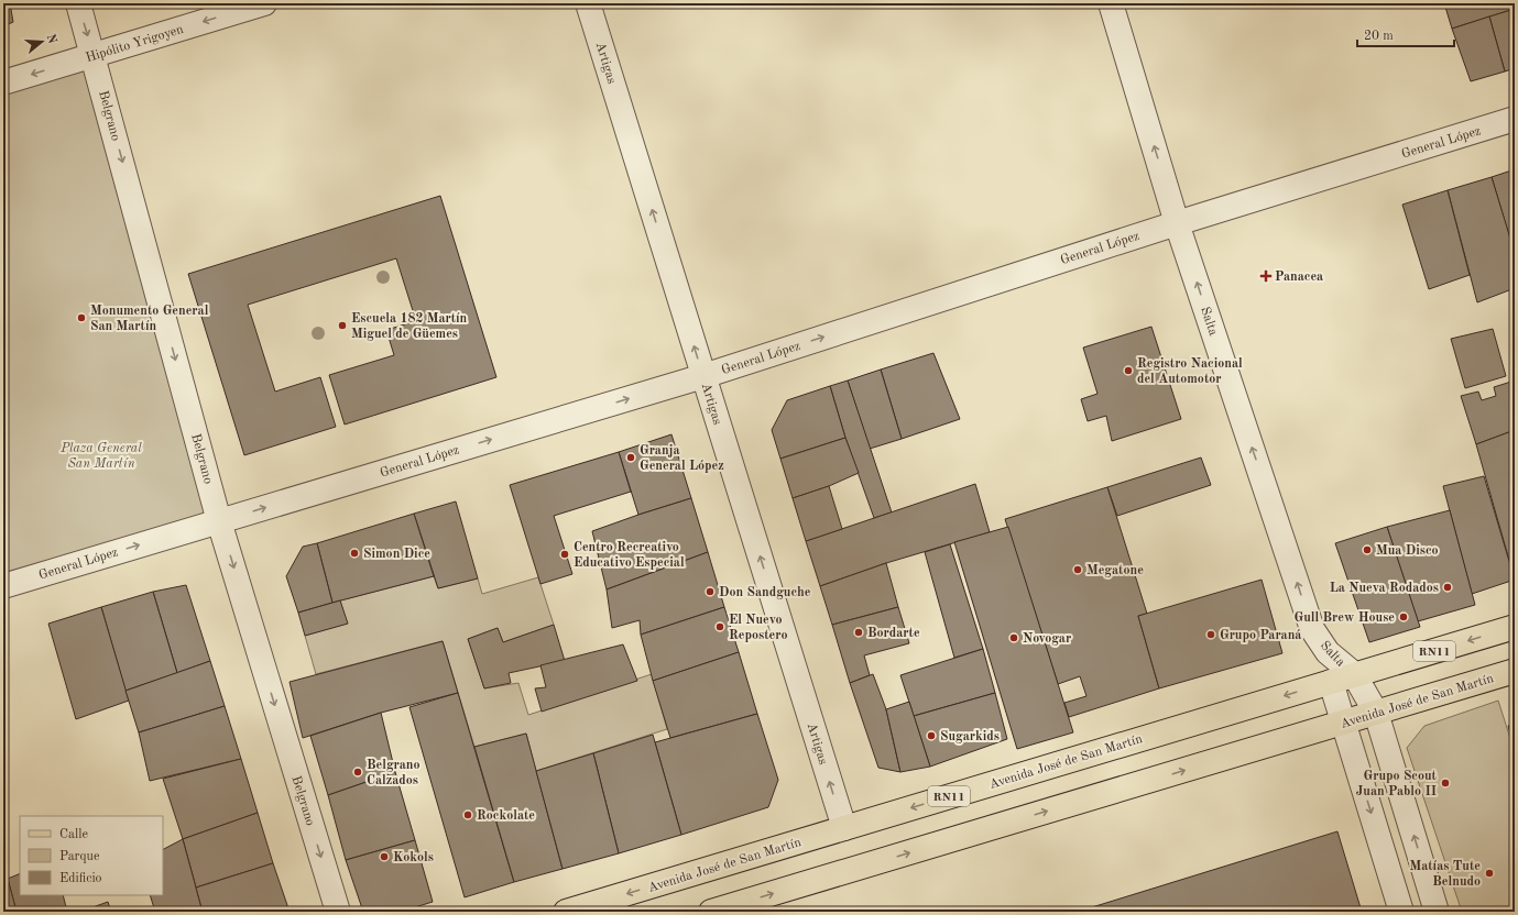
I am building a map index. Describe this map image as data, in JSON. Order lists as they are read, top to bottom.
{
  "streets": {
    "main road": ["RN11", "Avenida José de San Martín"],
    "street": [
      "Hipólito Yrigoyen",
      "Artigas",
      "Belgrano",
      "General López",
      "Salta"
    ]
  },
  "crossings": [
    ["Hipólito Yrigoyen", "Belgrano"],
    ["Artigas", "General López"],
    ["Artigas", "Avenida José de San Martín"],
    ["Belgrano", "General López"],
    ["General López", "Salta"],
    ["Salta", "Avenida José de San Martín"]
  ],
  "one_way": [
    "Hipólito Yrigoyen",
    "Artigas",
    "Belgrano",
    "General López",
    "Salta"
  ],
  "parks": ["Plaza General San Martín"],
  "places": {
    "health": ["Panacea"],
    "other": [
      "Monumento General San Martín",
      "Escuela 182 Martín Miguel de Güemes",
      "Registro Nacional del Automotor",
      "Granja General López",
      "Mua Disco",
      "Simon Dice",
      "Centro Recreativo Educativo Especial",
      "Megatone",
      "La Nueva Rodados",
      "Don Sandguche",
      "Gull Brew House",
      "El Nuevo Repostero",
      "Bordarte",
      "Grupo Paraná",
      "Novogar",
      "Sugarkids",
      "Belgrano Calzados",
      "Grupo Scout Juan Pablo II",
      "Rockolate",
      "Kokols",
      "Matías Tute Belnudo"
    ]
  },
  "legend": ["Calle", "Parque", "Edificio"],
  "scale_bar": "20 m",
  "north": "right"
}
